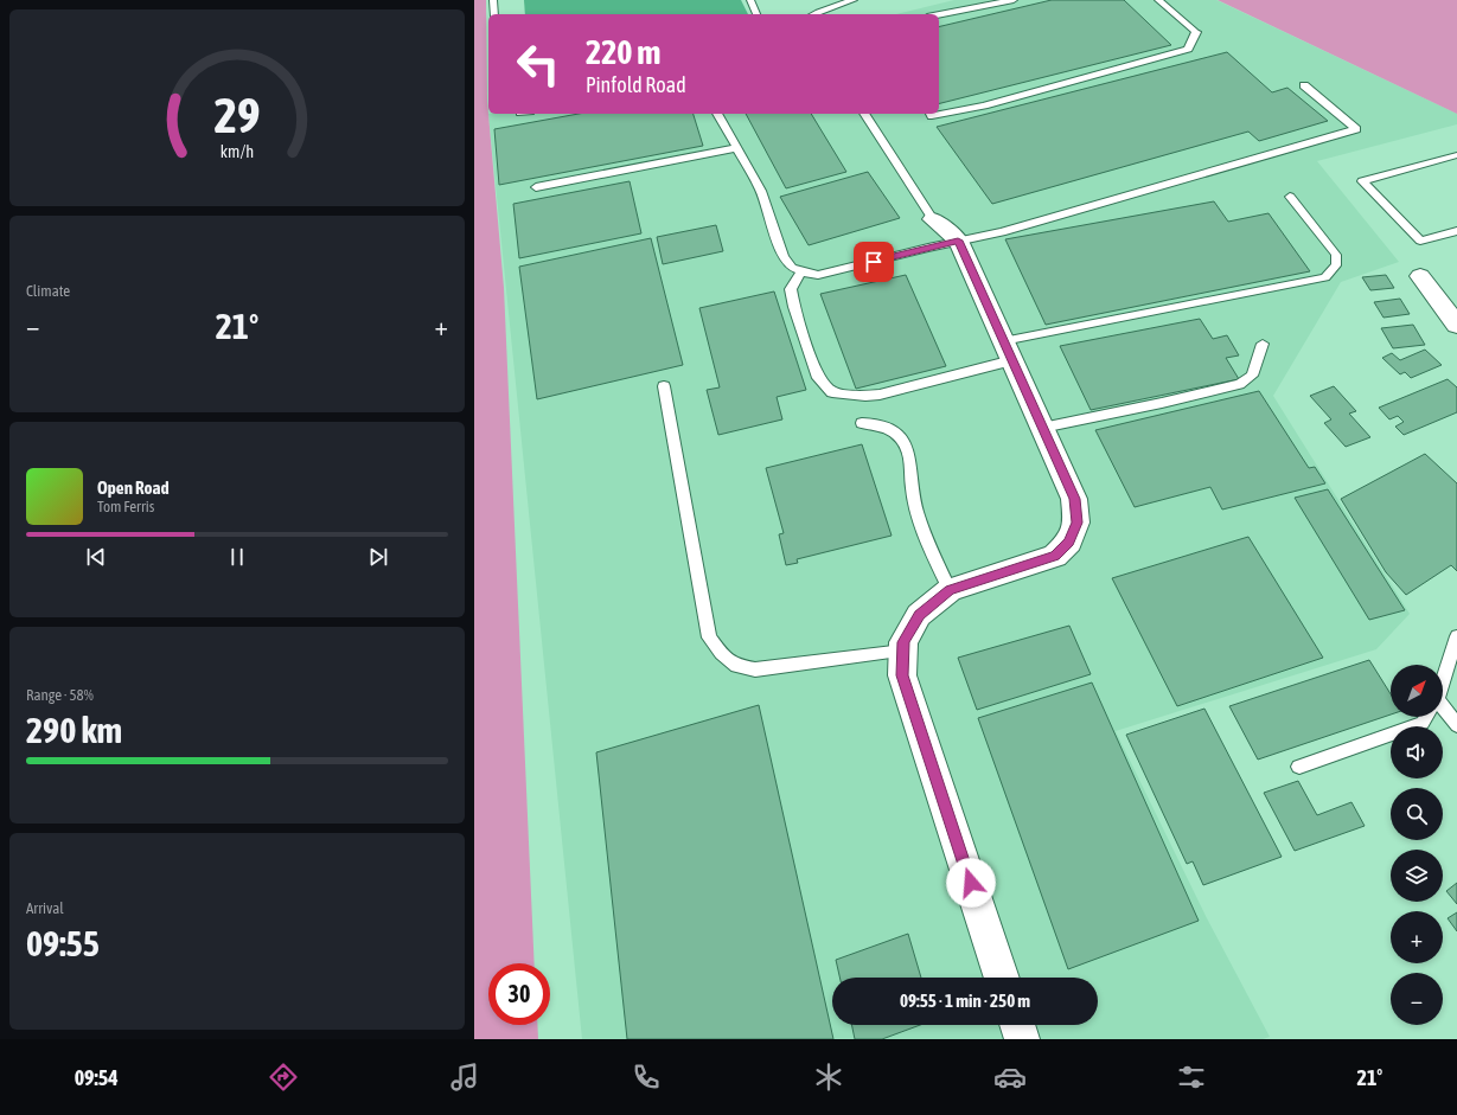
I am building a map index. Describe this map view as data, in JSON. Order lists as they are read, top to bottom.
{
  "north": "top right",
  "page": {
    "turn": ["220 m", "Pinfold Road"],
    "tile": [
      "Climate",
      ["Range · 58%", "290 km"],
      ["Arrival", "09:55"]
    ],
    "heat": ["−", "21°", "+"],
    "song": ["Open Road", "Tom Ferris"],
    "map_buttons": ["+", "−"],
    "limit": "30",
    "trip": "09:55 · 1 min · 250 m",
    "tabs": ["09:54", "21°"],
    "gauge": ["29", "km/h"]
  }
}
